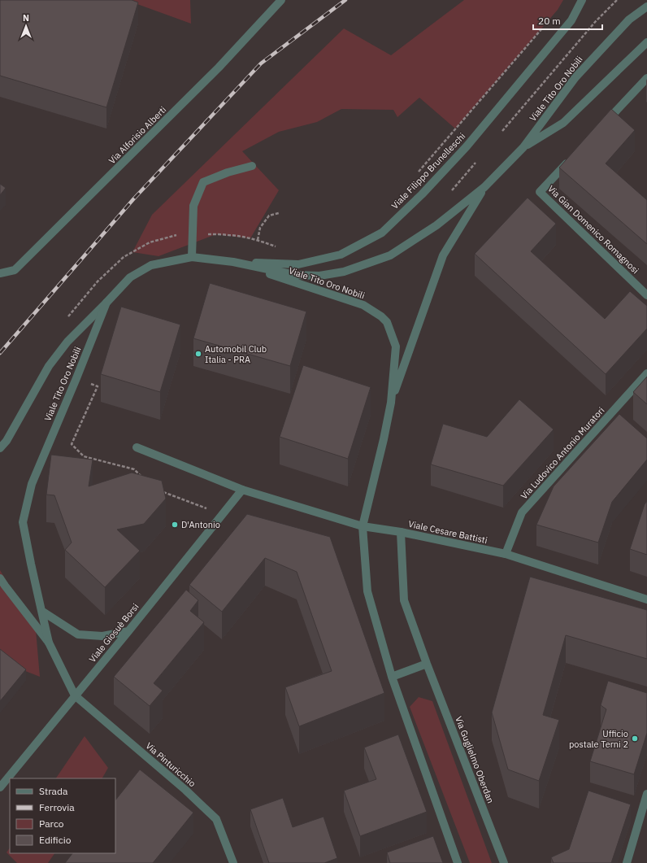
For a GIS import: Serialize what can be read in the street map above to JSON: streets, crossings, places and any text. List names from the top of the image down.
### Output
{
  "streets": {
    "street": [
      "Viale Tito Oro Nobili",
      "Via Alforisio Alberti",
      "Viale Filippo Brunelleschi",
      "Via Gian Domenico Romagnosi",
      "Via Ludovico Antonio Muratori",
      "Viale Cesare Battisti",
      "Viale Giosuè Borsi",
      "Via Guglielmo Oberdan",
      "Via Pinturicchio"
    ]
  },
  "crossings": [
    ["Viale Tito Oro Nobili", "Viale Filippo Brunelleschi"],
    ["Viale Tito Oro Nobili", "Viale Cesare Battisti"],
    ["Viale Tito Oro Nobili", "Viale Giosuè Borsi"],
    ["Viale Tito Oro Nobili", "Via Pinturicchio"],
    ["Via Ludovico Antonio Muratori", "Viale Cesare Battisti"],
    ["Viale Cesare Battisti", "Viale Giosuè Borsi"],
    ["Viale Cesare Battisti", "Via Guglielmo Oberdan"],
    ["Viale Giosuè Borsi", "Via Pinturicchio"]
  ],
  "places": ["Automobil Club Italia - PRA", "D'Antonio", "Ufficio postale Terni 2"],
  "legend": [
    "Strada",
    "Ferrovia",
    "Parco",
    "Edificio"
  ],
  "scale_bar": "20 m",
  "north": "top"
}
